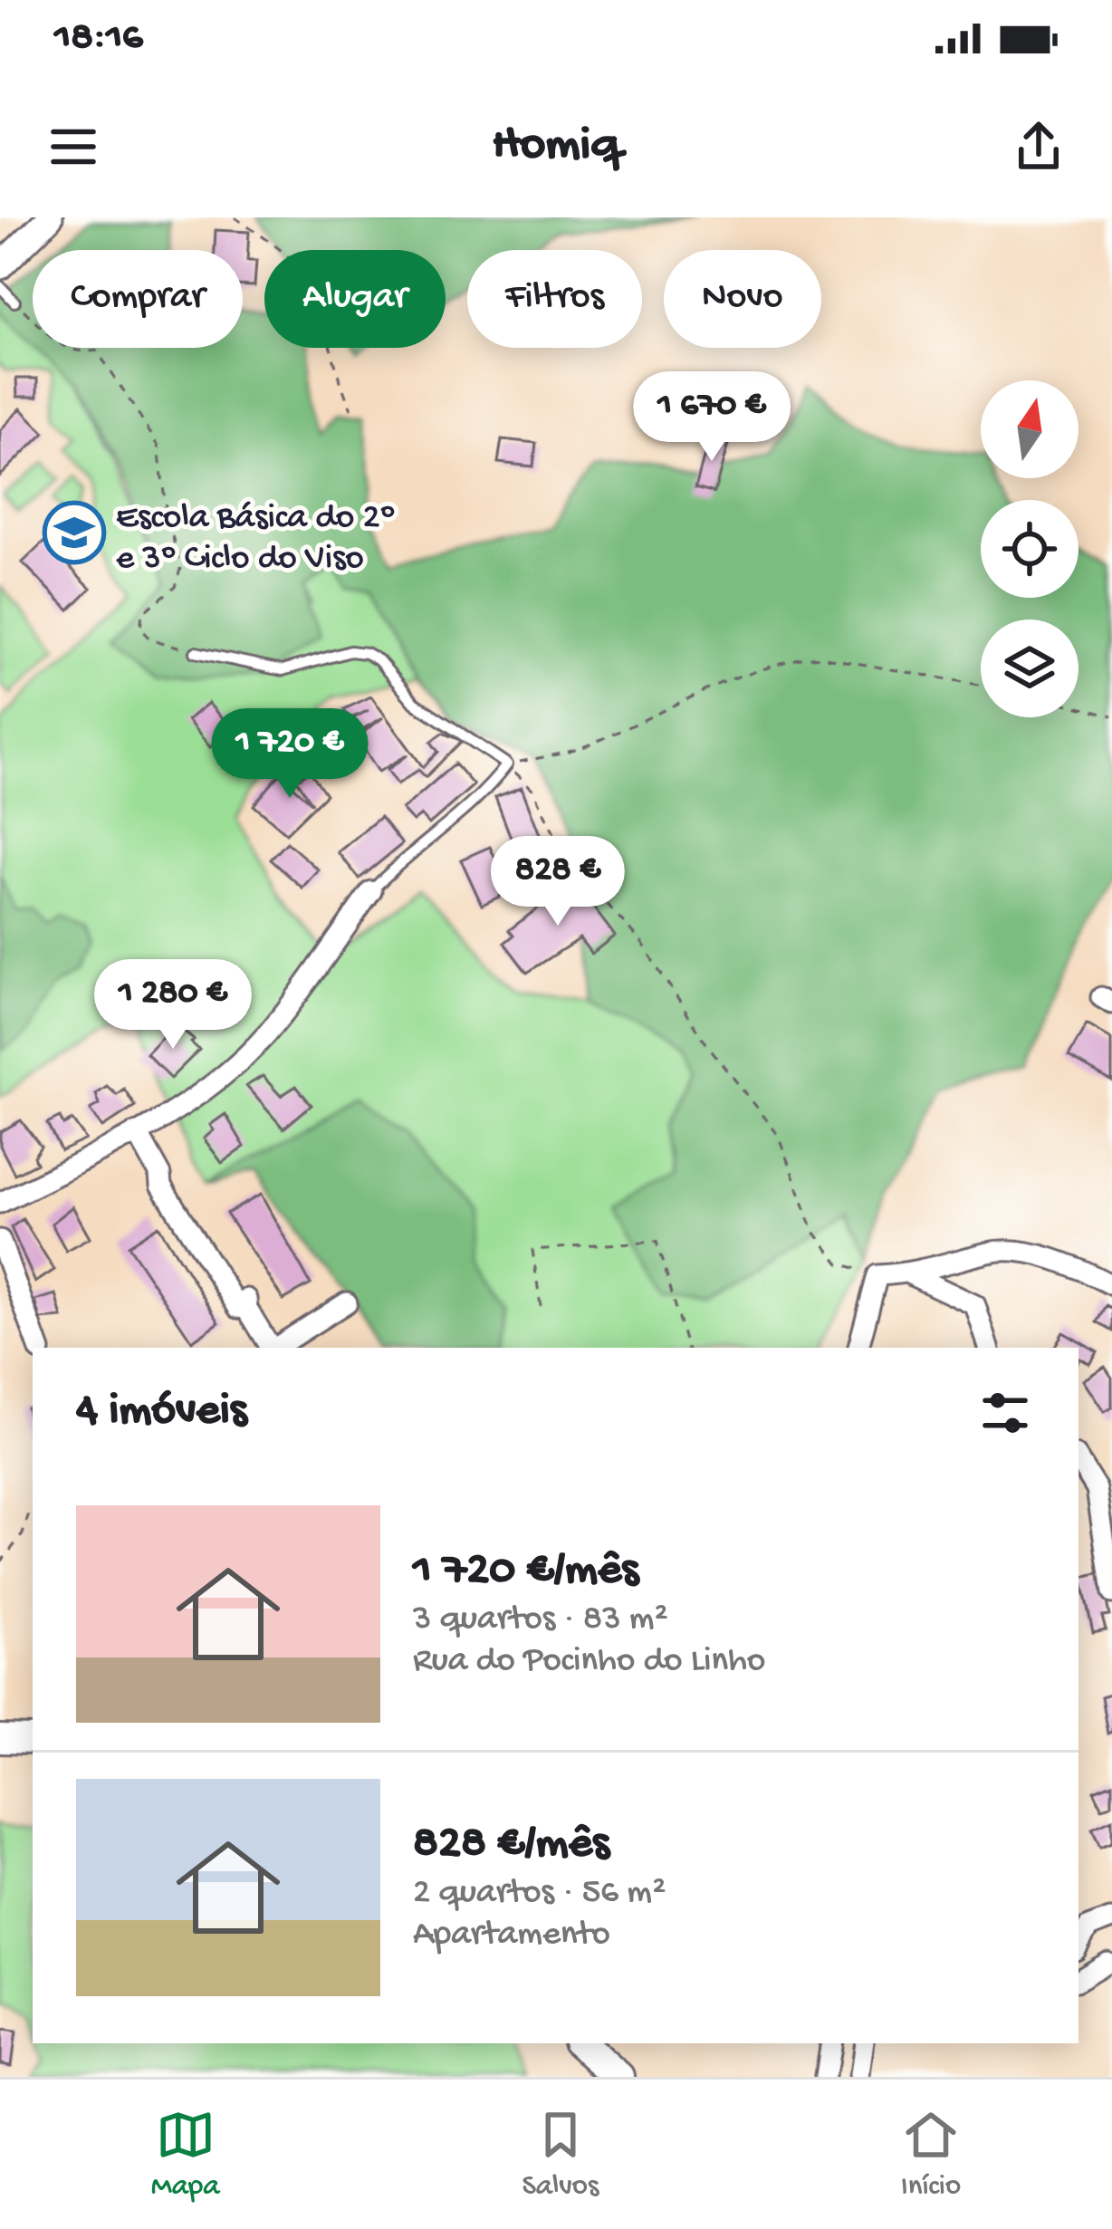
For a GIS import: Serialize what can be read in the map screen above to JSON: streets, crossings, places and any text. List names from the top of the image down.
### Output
{
  "places": {
    "school or university": ["Escola Básica do 2º e 3º Ciclo do Viso"]
  },
  "north": "top",
  "page": {
    "status": "18:16",
    "header": "Homiq",
    "chip": [
      "Comprar",
      "Alugar",
      "Filtros",
      "Novo"
    ],
    "price": [
      "1 670 €",
      "1 720 €",
      "828 €",
      "1 280 €"
    ],
    "heading": "4 imóveis",
    "list": [
      {
        "name": "1 720 €/mês",
        "note": "3 quartos · 83 m² · Rua do Pocinho do Linho"
      },
      {
        "name": "828 €/mês",
        "note": "2 quartos · 56 m² · Apartamento"
      }
    ],
    "tabs": ["Mapa", "Salvos", "Início"]
  }
}
